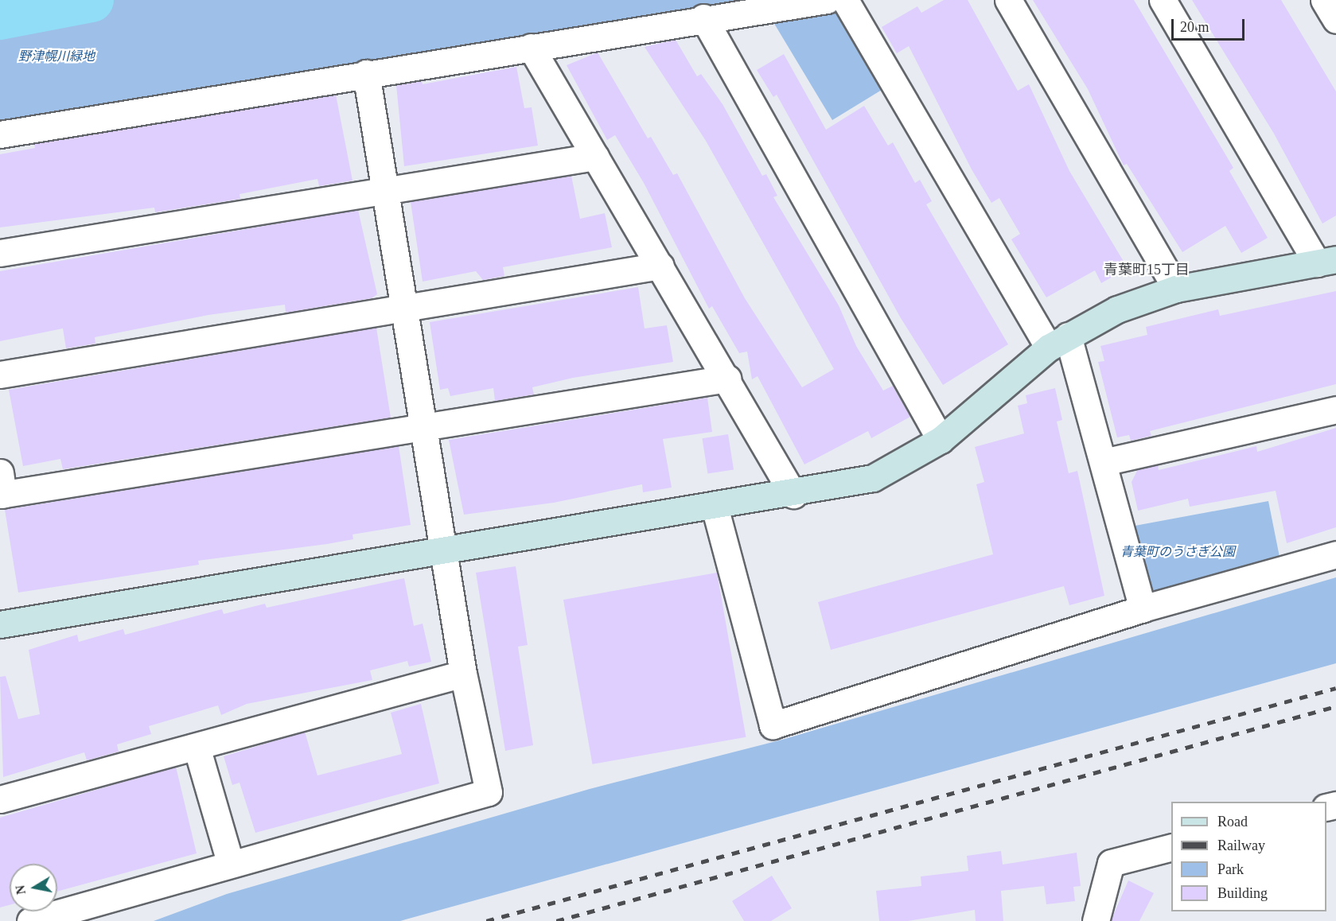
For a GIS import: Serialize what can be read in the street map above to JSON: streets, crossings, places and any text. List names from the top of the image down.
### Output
{
  "districts": ["青葉町15丁目"],
  "parks": ["野津幌川緑地", "青葉町のうさぎ公園"],
  "legend": [
    "Road",
    "Railway",
    "Park",
    "Building"
  ],
  "scale_bar": "20 m",
  "north": "left"
}
